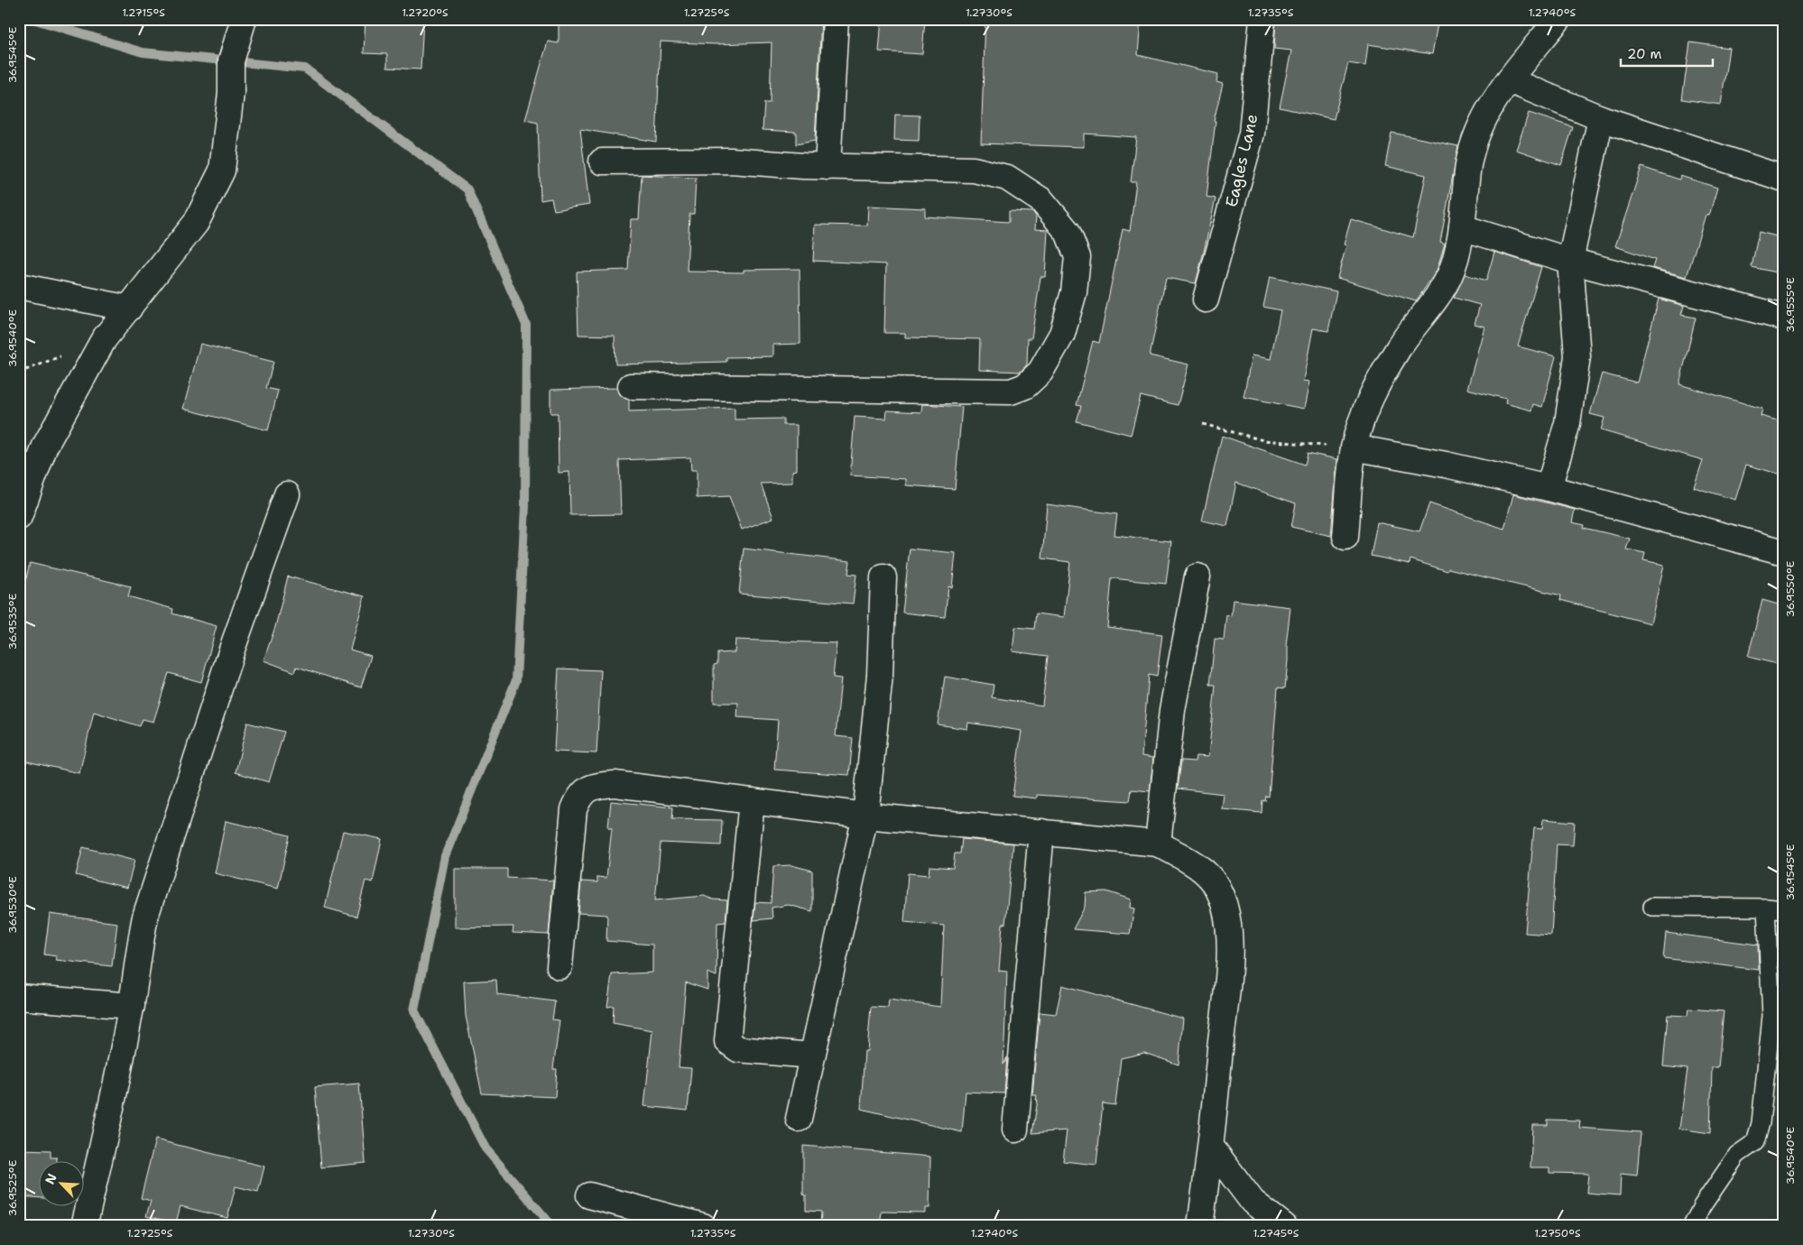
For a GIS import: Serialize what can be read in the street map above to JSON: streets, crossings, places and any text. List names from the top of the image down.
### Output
{
  "streets": {
    "street": ["Eagles Lane"]
  },
  "scale_bar": "20 m",
  "north": "top left",
  "coordinates": [
    "1.2715°S",
    "1.2720°S",
    "1.2725°S",
    "1.2730°S",
    "1.2735°S",
    "1.2740°S",
    "36.9545°E",
    "36.9555°E",
    "36.9540°E",
    "36.9550°E",
    "36.9535°E",
    "36.9530°E",
    "36.9525°E",
    "1.2745°S",
    "1.2750°S"
  ]
}
